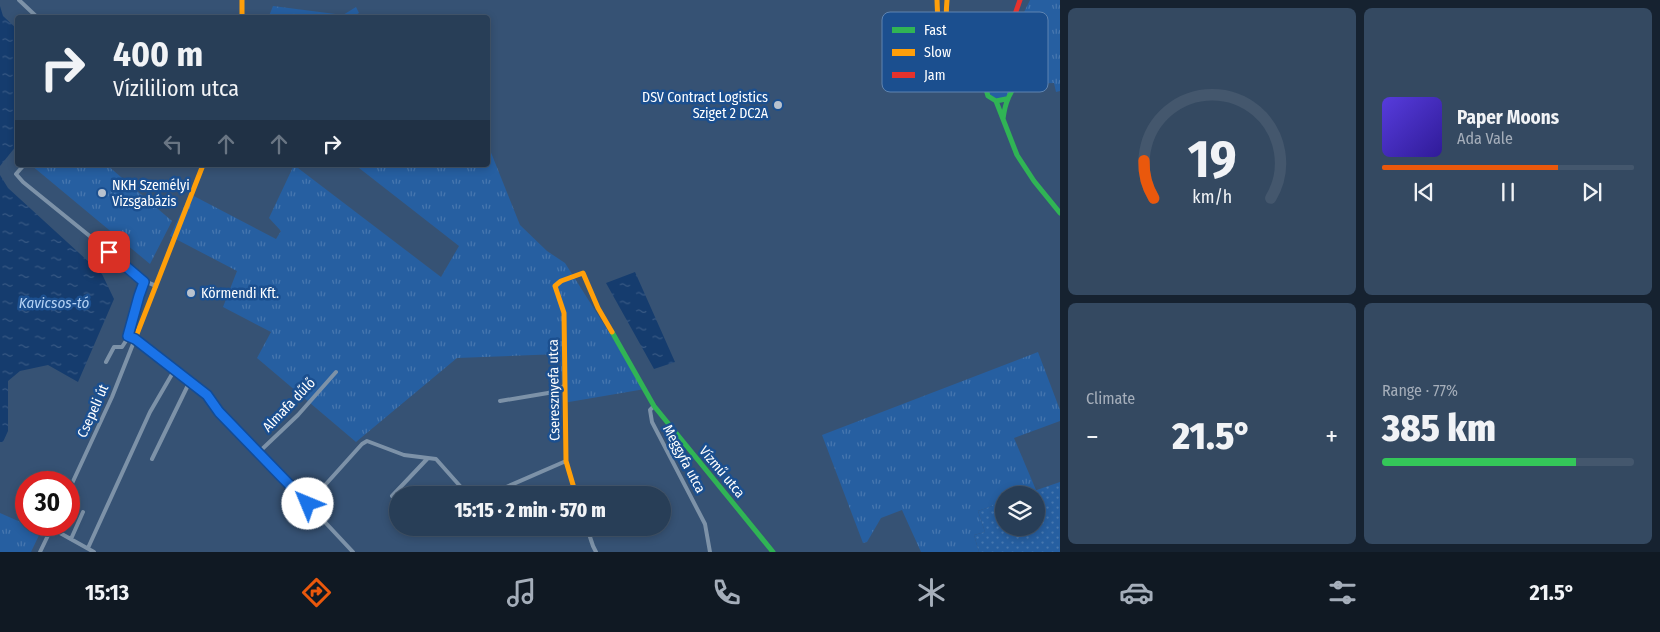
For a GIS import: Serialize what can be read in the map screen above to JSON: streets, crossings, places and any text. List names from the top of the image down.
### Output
{
  "streets": {
    "main road": ["Cseresznyefa utca", "Meggyfa utca", "Vízmű utca"],
    "street": ["Almafa dűlő", "Csepeli út"]
  },
  "crossings": [
    ["Cseresznyefa utca", "Meggyfa utca"],
    ["Meggyfa utca", "Vízmű utca"]
  ],
  "water": ["Kavicsos-tó"],
  "places": ["DSV Contract Logistics Sziget 2 DC2A", "NKH Személyi Vizsgabázis", "Körmendi Kft."],
  "legend": ["Fast", "Slow", "Jam"],
  "page": {
    "turn": ["400 m", "Vízililiom utca"],
    "song": ["Paper Moons", "Ada Vale"],
    "tile": [
      "Climate",
      ["Range · 77%", "385 km"]
    ],
    "heat": ["−", "21.5°", "+"],
    "limit": "30",
    "trip": "15:15 · 2 min · 570 m",
    "tabs": ["15:13", "21.5°"],
    "gauge": ["19", "km/h"]
  }
}
